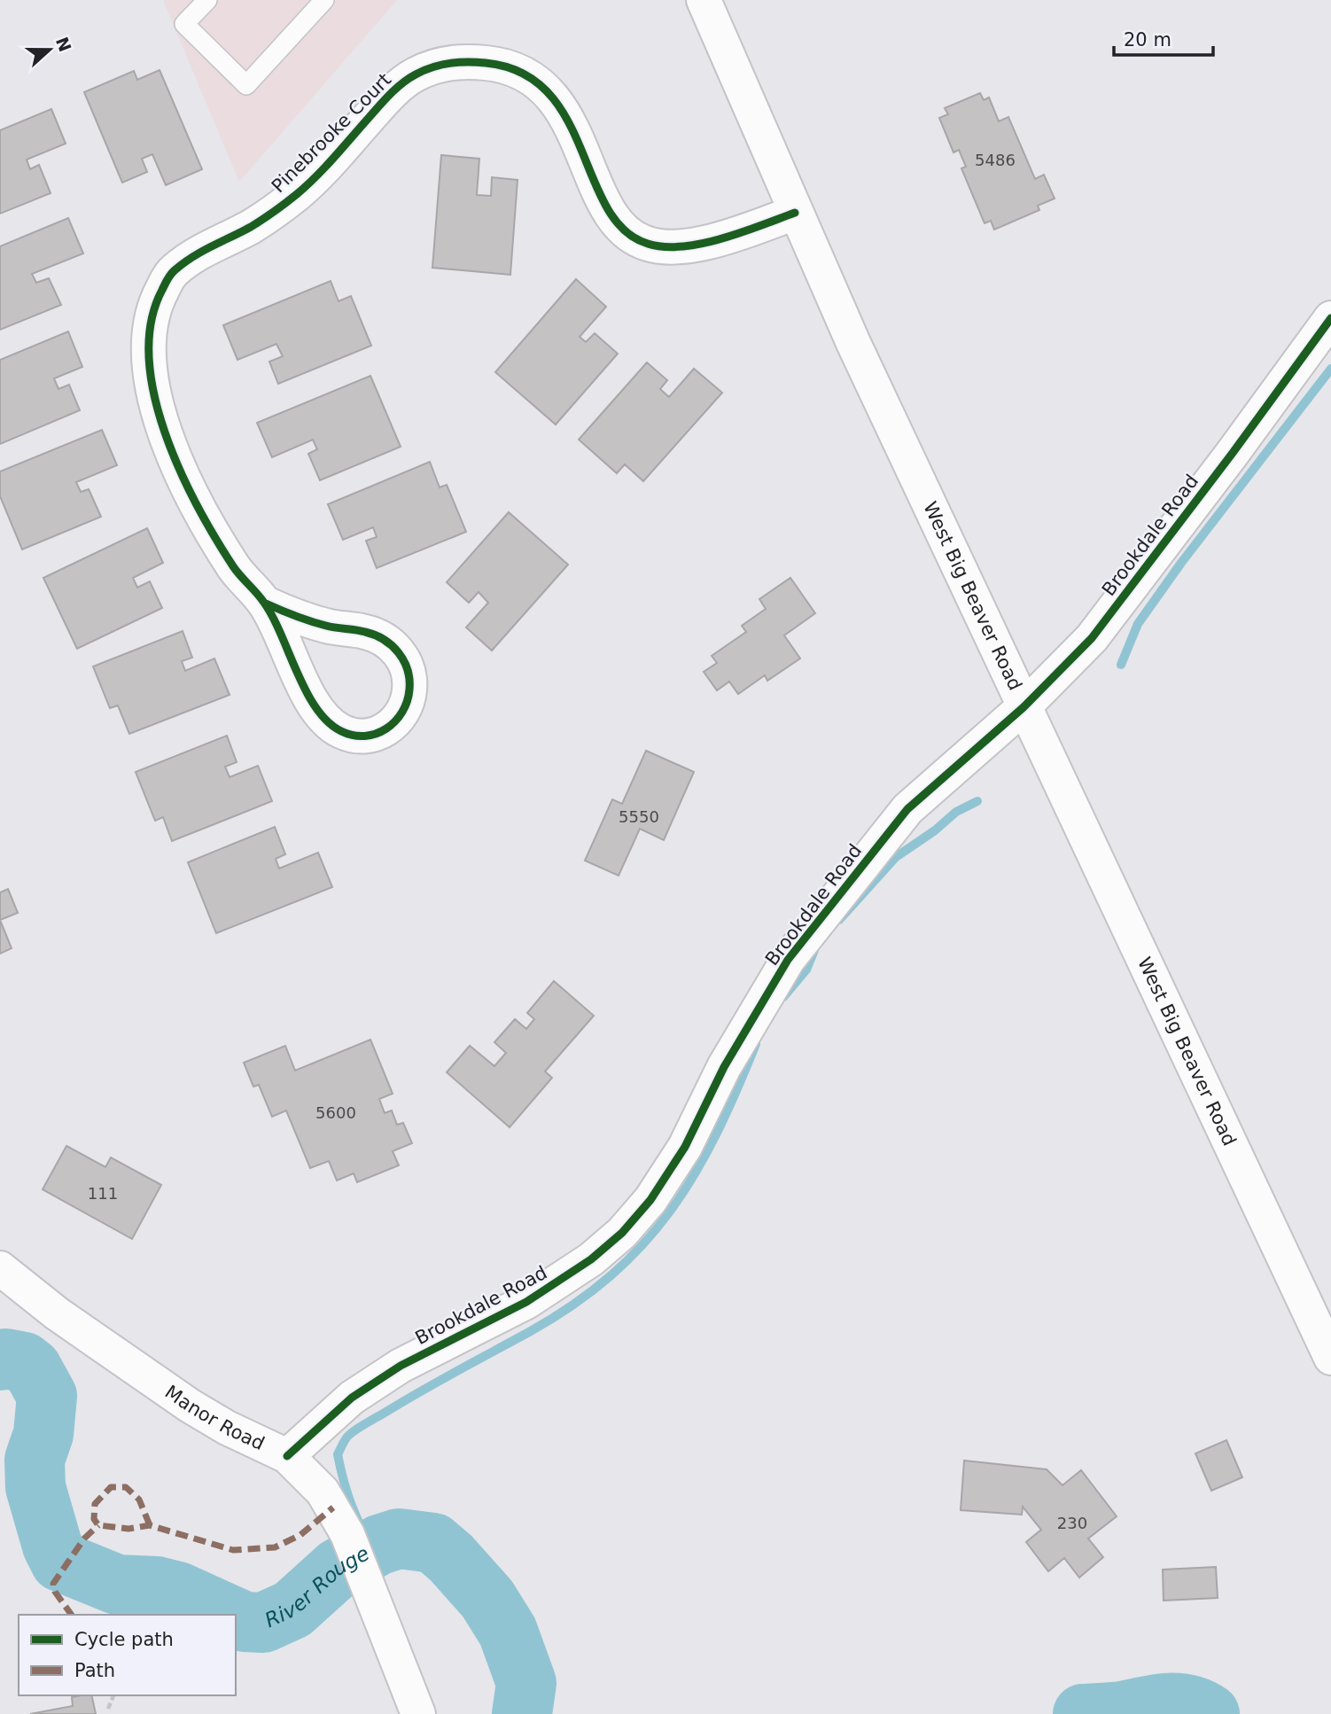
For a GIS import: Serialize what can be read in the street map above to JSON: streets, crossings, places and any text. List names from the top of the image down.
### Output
{
  "streets": {
    "street": [
      "Pinebrooke Court",
      "Brookdale Road",
      "West Big Beaver Road",
      "Manor Road"
    ]
  },
  "crossings": [
    ["Pinebrooke Court", "West Big Beaver Road"],
    ["Brookdale Road", "West Big Beaver Road"],
    ["Brookdale Road", "Manor Road"]
  ],
  "water": ["River Rouge"],
  "house_numbers": [
    "5486",
    "5550",
    "5600",
    "111",
    "230"
  ],
  "legend": ["Cycle path", "Path"],
  "scale_bar": "20 m",
  "north": "right"
}
